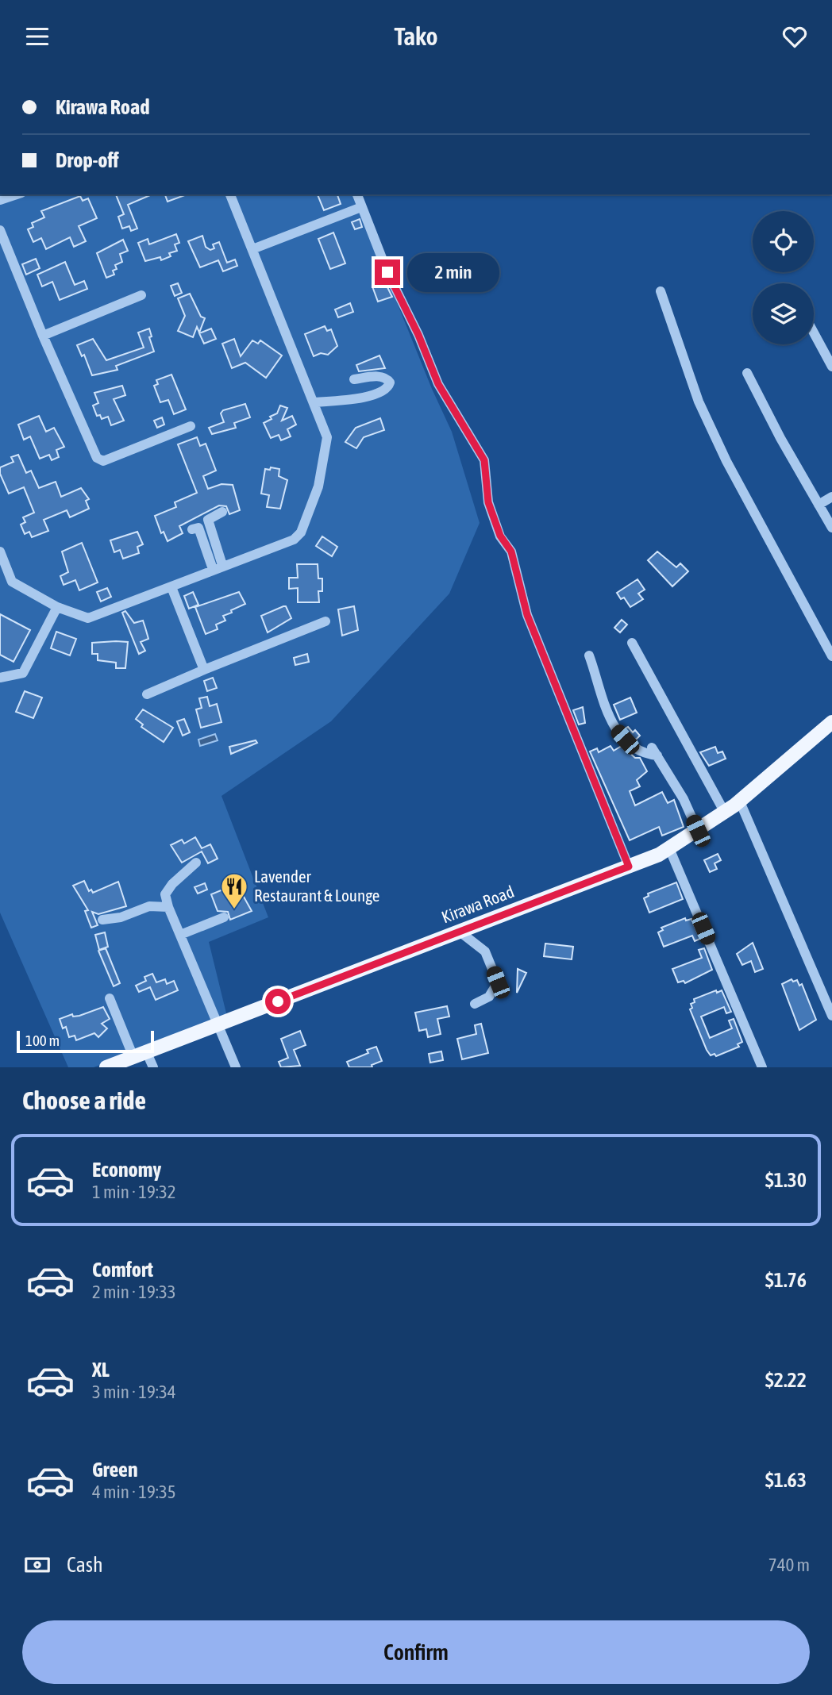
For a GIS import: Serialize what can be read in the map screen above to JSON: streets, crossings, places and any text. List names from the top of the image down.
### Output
{
  "streets": {
    "main road": ["Kirawa Road"]
  },
  "places": {
    "restaurant": ["Lavender Restaurant & Lounge"]
  },
  "scale_bar": "100 m",
  "page": {
    "header": "Tako",
    "banner": ["Kirawa Road", "Drop-off"],
    "bubble": "2 min",
    "scale": "100 m",
    "heading": "Choose a ride",
    "list": [
      {
        "name": "Economy",
        "note": "1 min · 19:32",
        "value": "$1.30"
      },
      {
        "name": "Comfort",
        "note": "2 min · 19:33",
        "value": "$1.76"
      },
      {
        "name": "XL",
        "note": "3 min · 19:34",
        "value": "$2.22"
      },
      {
        "name": "Green",
        "note": "4 min · 19:35",
        "value": "$1.63"
      }
    ],
    "pay": ["Cash", "740 m"],
    "buttons": "Confirm"
  }
}
